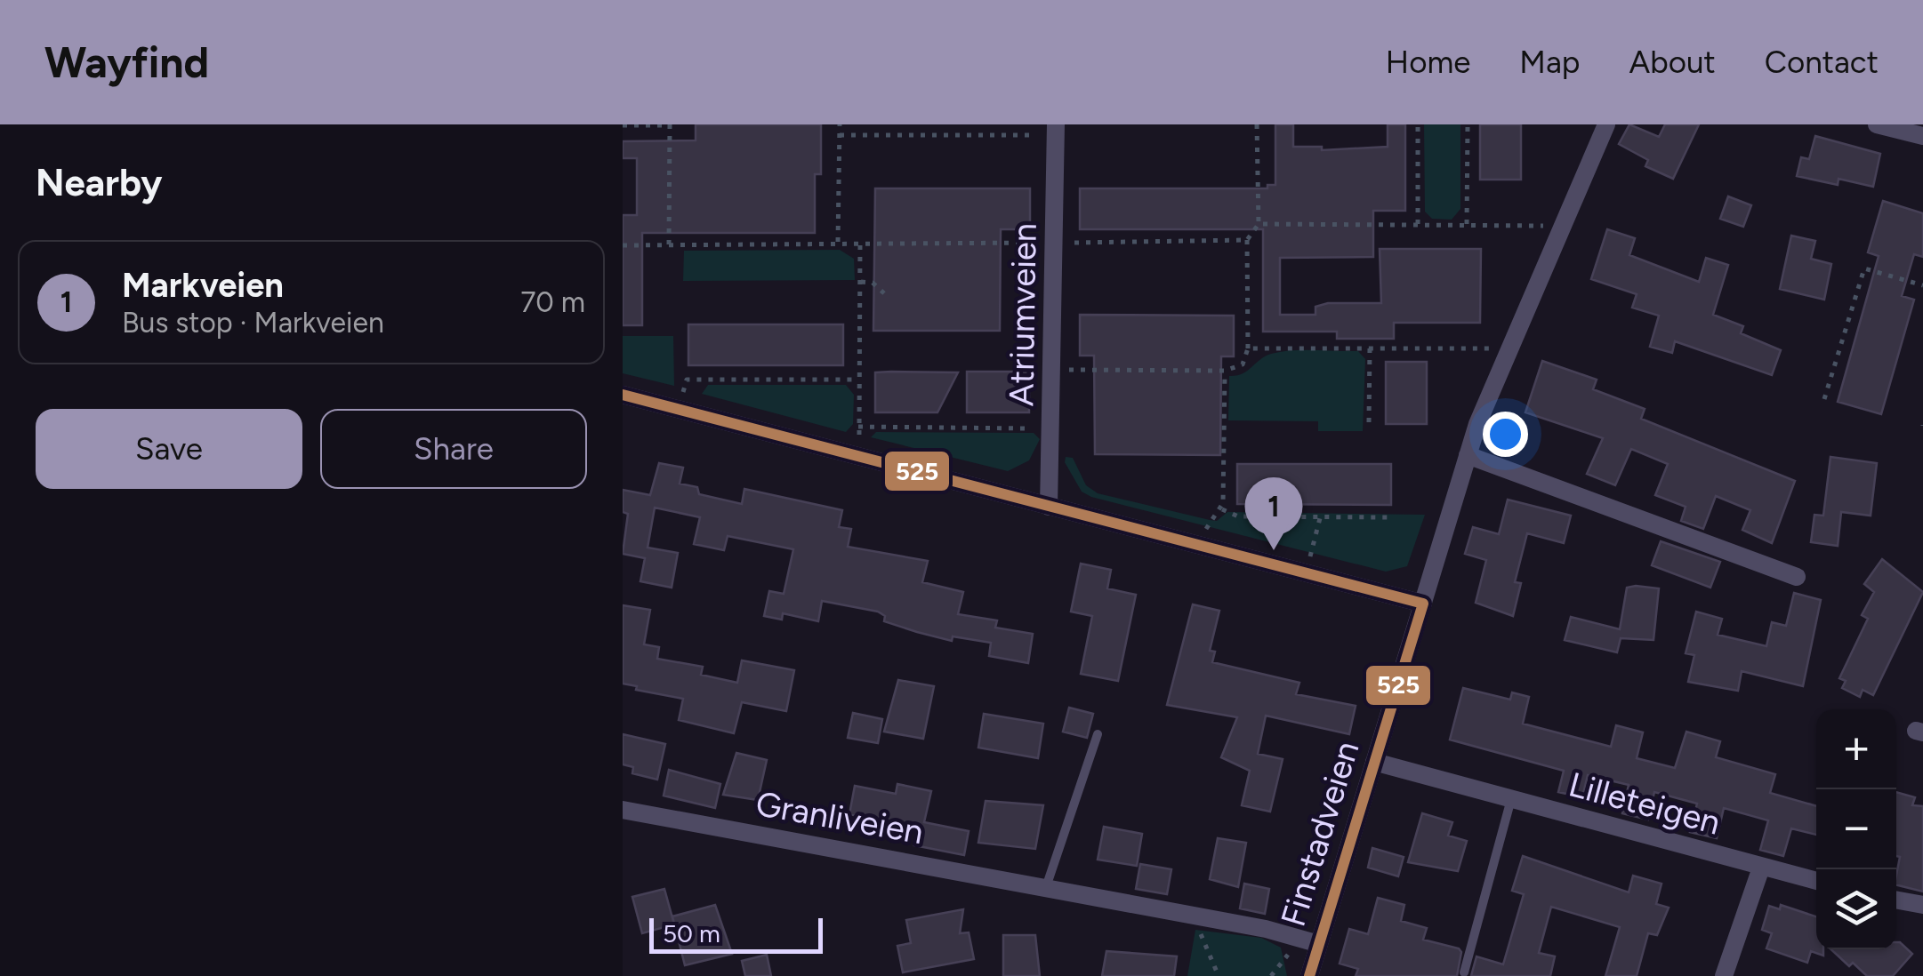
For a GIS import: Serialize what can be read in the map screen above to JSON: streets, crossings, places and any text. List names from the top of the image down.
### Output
{
  "streets": {
    "street": [
      "Atriumveien",
      "Lilleteigen",
      "Granliveien",
      "Finstadveien"
    ]
  },
  "crossings": [
    ["Lilleteigen", "Finstadveien"],
    ["Granliveien", "Finstadveien"]
  ],
  "lines": ["transit line 525"],
  "scale_bar": "50 m",
  "page": {
    "header": "Wayfind",
    "nav": [
      "Home",
      "Map",
      "About",
      "Contact"
    ],
    "heading": "Nearby",
    "list": [
      {
        "mark": "1",
        "name": "Markveien",
        "note": "Bus stop · Markveien",
        "value": "70 m"
      }
    ],
    "buttons": ["Save", "Share"],
    "pins": "1",
    "map_buttons": ["+", "−"],
    "scale": "50 m"
  }
}
